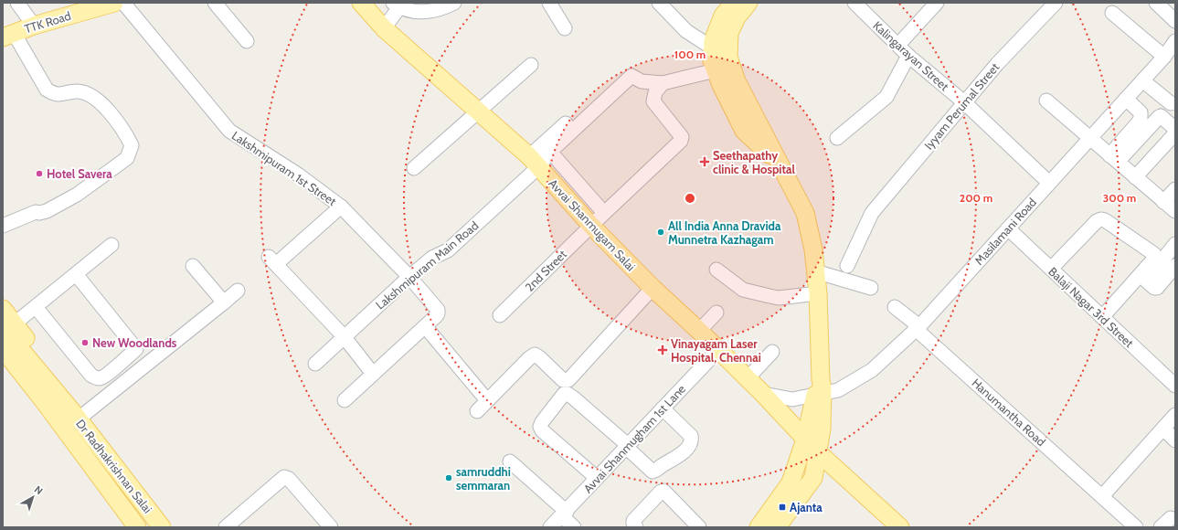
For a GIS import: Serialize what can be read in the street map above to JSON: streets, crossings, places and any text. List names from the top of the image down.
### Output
{
  "streets": {
    "main road": ["TTK Road", "Avvai Shanmugam Salai", "Dr Radhakrishnan Salai"],
    "street": [
      "Kalingarayan Street",
      "Iyyam Perumal Street",
      "Lakshmipuram 1st Street",
      "Masilamani Road",
      "Lakshmipuram Main Road",
      "2nd Street",
      "Balaji Nagar 3rd Street",
      "Hanumantha Road",
      "Avvai Shanmugham 1st Lane"
    ]
  },
  "crossings": [
    ["Kalingarayan Street", "Iyyam Perumal Street"],
    ["Kalingarayan Street", "Masilamani Road"],
    ["Lakshmipuram 1st Street", "Lakshmipuram Main Road"],
    ["Avvai Shanmugam Salai", "Masilamani Road"],
    ["Avvai Shanmugam Salai", "Lakshmipuram Main Road"],
    ["Avvai Shanmugam Salai", "2nd Street"],
    ["Avvai Shanmugam Salai", "Avvai Shanmugham 1st Lane"],
    ["Masilamani Road", "Balaji Nagar 3rd Street"],
    ["Masilamani Road", "Hanumantha Road"]
  ],
  "places": {
    "health": ["Seethapathy clinic & Hospital", "Vinayagam Laser Hospital, Chennai"],
    "other": [
      "Hotel Savera",
      "All India Anna Dravida Munnetra Kazhagam",
      "New Woodlands",
      "samruddhi semmaran"
    ],
    "transit": ["Ajanta"]
  },
  "north": "top right",
  "rings": ["100 m", "200 m", "300 m"]
}
